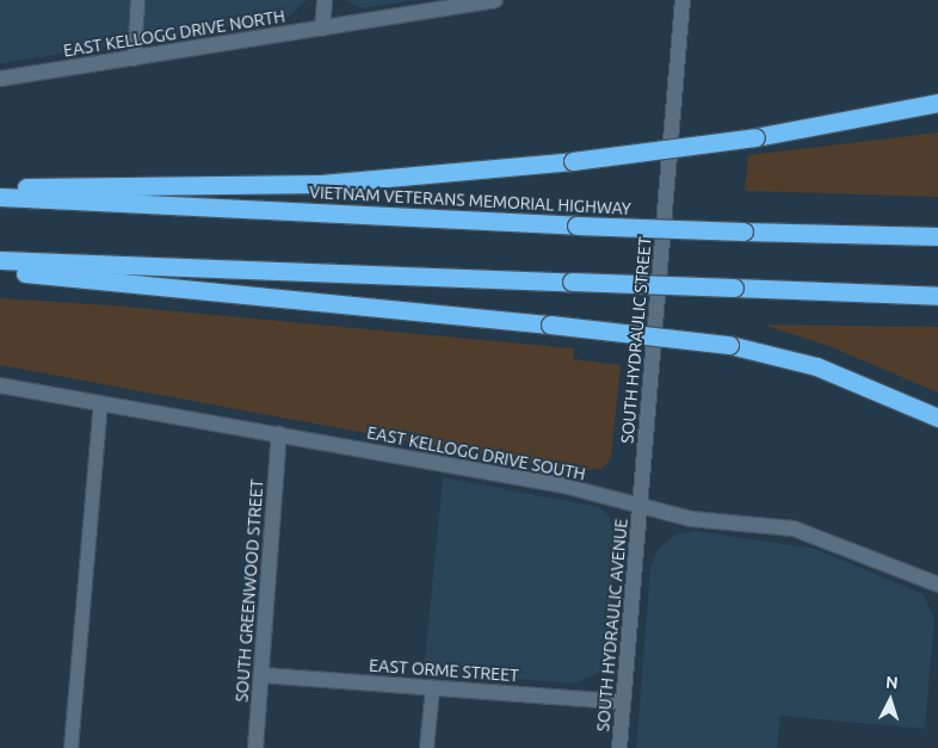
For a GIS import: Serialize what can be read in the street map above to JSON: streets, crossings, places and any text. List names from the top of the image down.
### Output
{
  "streets": {
    "highway": ["VIETNAM VETERANS MEMORIAL HIGHWAY"],
    "street": [
      "EAST KELLOGG DRIVE NORTH",
      "SOUTH HYDRAULIC STREET",
      "EAST KELLOGG DRIVE SOUTH",
      "SOUTH GREENWOOD STREET",
      "SOUTH HYDRAULIC AVENUE",
      "EAST ORME STREET"
    ]
  },
  "crossings": [
    ["SOUTH HYDRAULIC STREET", "EAST KELLOGG DRIVE SOUTH"],
    ["SOUTH HYDRAULIC STREET", "SOUTH HYDRAULIC AVENUE"],
    ["EAST KELLOGG DRIVE SOUTH", "SOUTH GREENWOOD STREET"],
    ["EAST KELLOGG DRIVE SOUTH", "SOUTH HYDRAULIC AVENUE"],
    ["SOUTH GREENWOOD STREET", "EAST ORME STREET"],
    ["SOUTH HYDRAULIC AVENUE", "EAST ORME STREET"]
  ],
  "north": "top"
}
